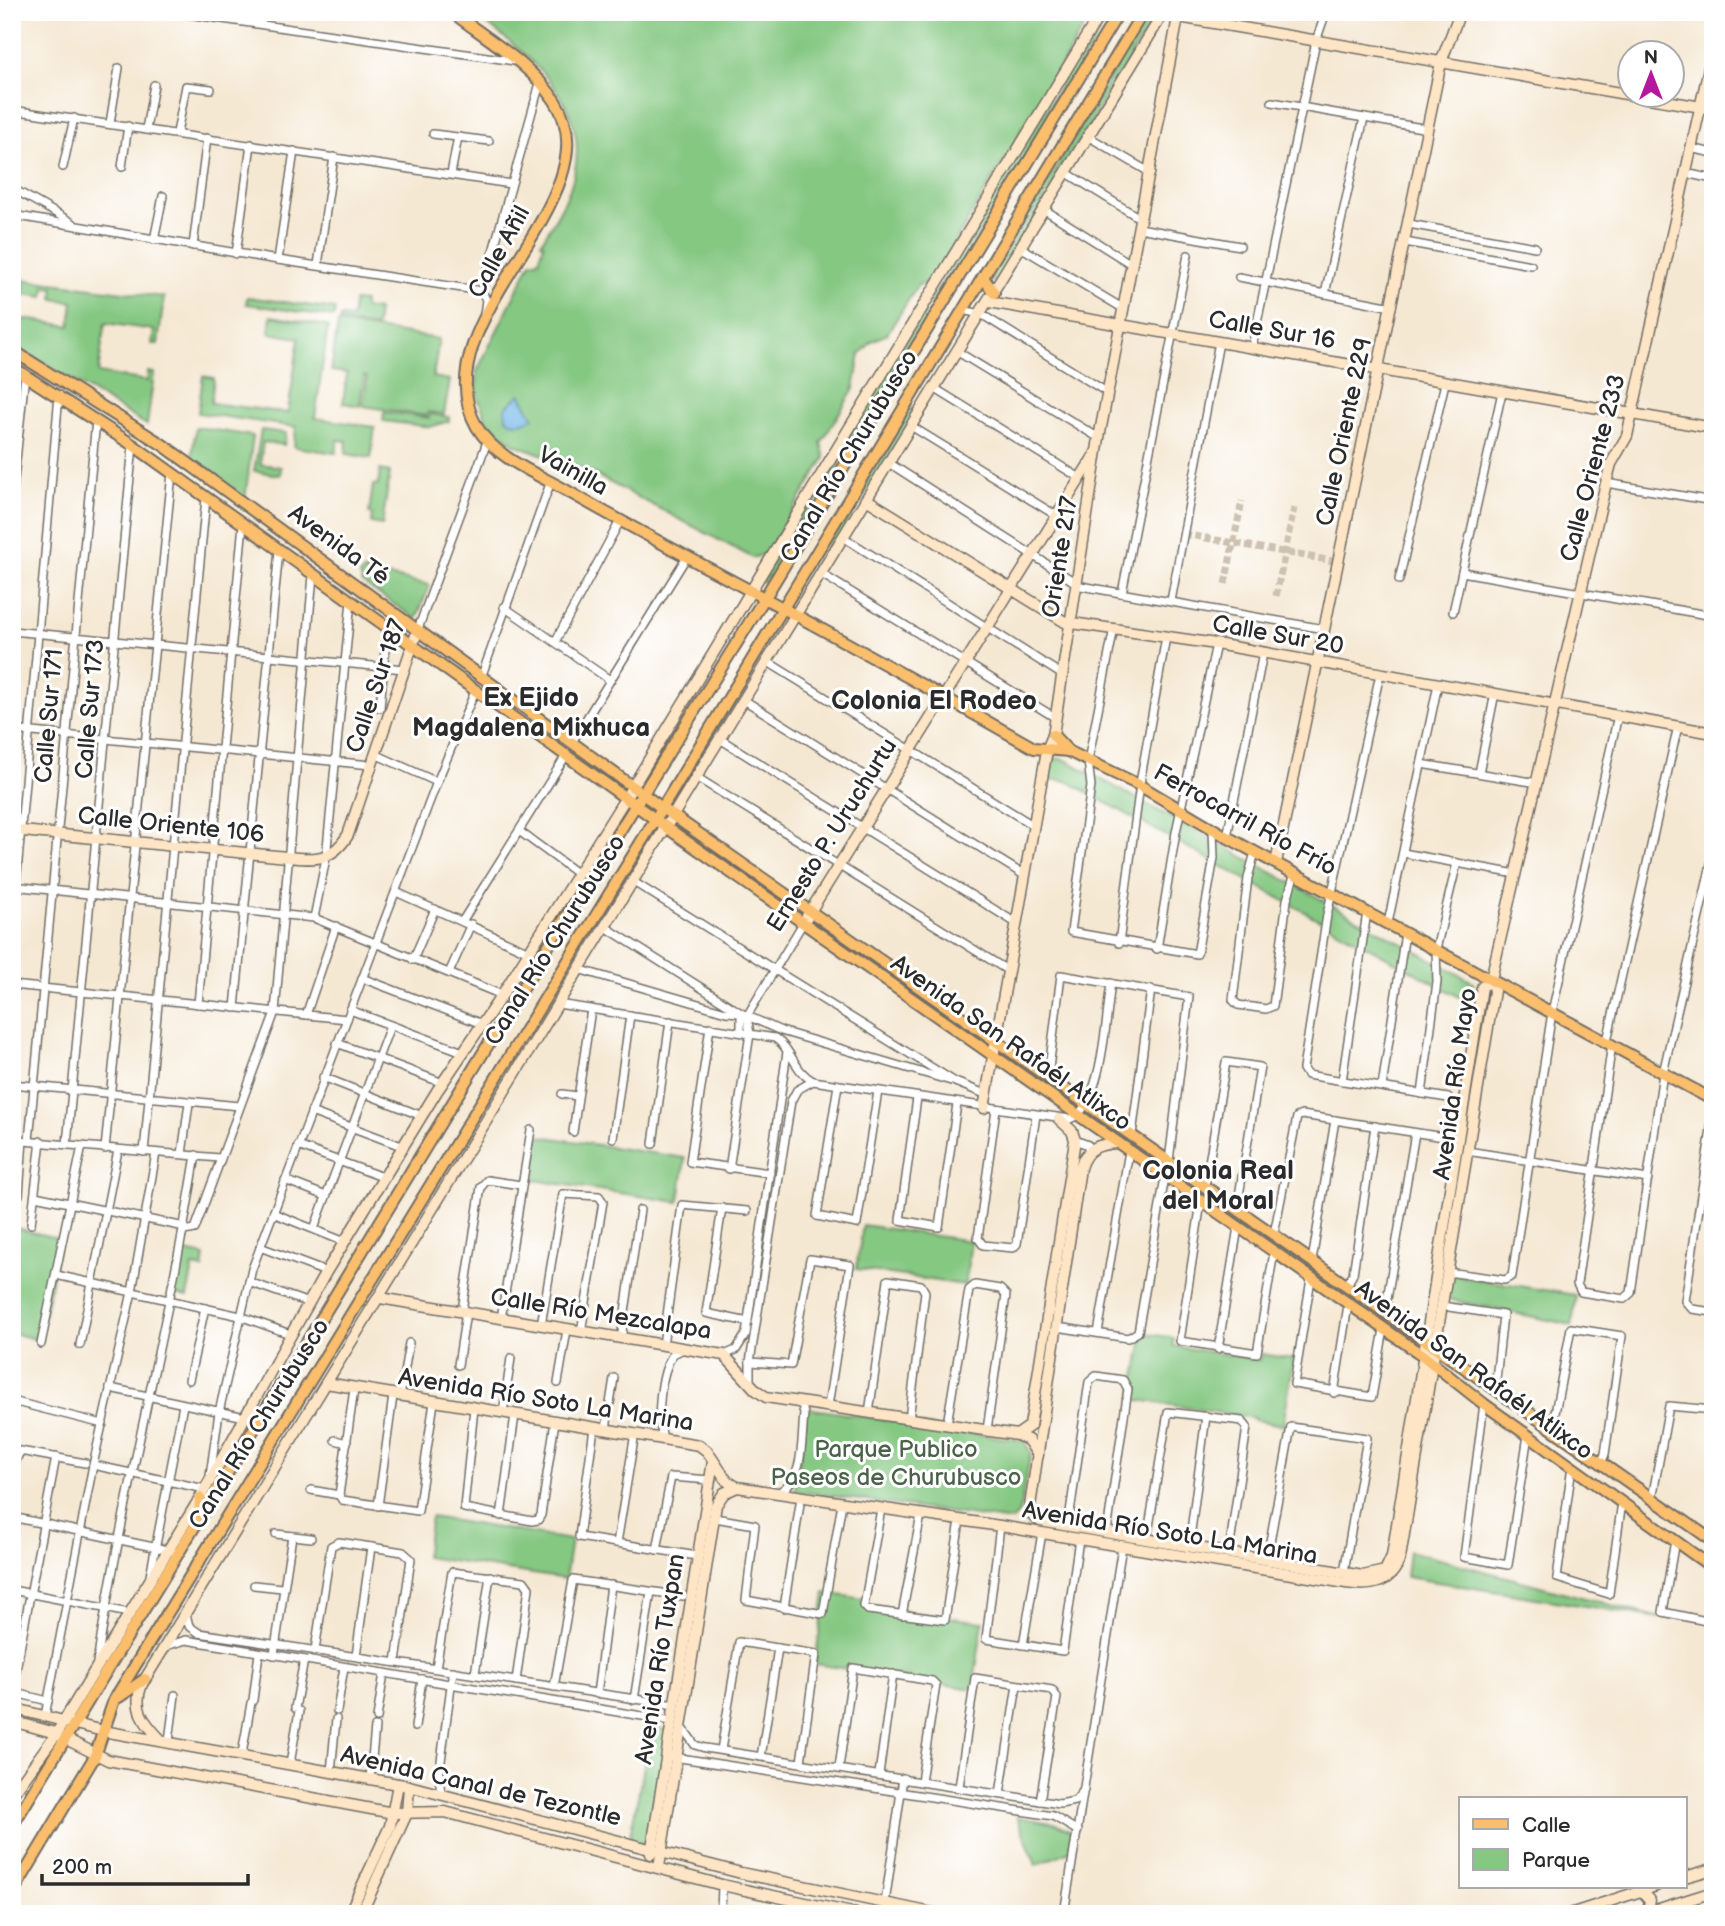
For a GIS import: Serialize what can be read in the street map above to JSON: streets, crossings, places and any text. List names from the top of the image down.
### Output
{
  "streets": {
    "main road": [
      "Calle Añil",
      "Canal Río Churubusco",
      "Vainilla",
      "Avenida Té",
      "Ferrocarril Río Frío",
      "Avenida San Rafaél Atlixco"
    ],
    "street": [
      "Calle Sur 16",
      "Calle Oriente 229",
      "Calle Oriente 233",
      "Oriente 217",
      "Calle Sur 20",
      "Calle Sur 187",
      "Calle Sur 173",
      "Calle Sur 171",
      "Calle Oriente 106",
      "Ernesto P. Uruchurtu",
      "Avenida Río Mayo",
      "Calle Río Mezcalapa",
      "Avenida Río Soto La Marina",
      "Avenida Río Tuxpan",
      "Avenida Canal de Tezontle"
    ]
  },
  "crossings": [
    ["Calle Sur 16", "Calle Oriente 229"],
    ["Calle Sur 16", "Canal Río Churubusco"],
    ["Calle Sur 16", "Calle Oriente 233"],
    ["Calle Sur 16", "Oriente 217"],
    ["Calle Oriente 229", "Calle Sur 20"],
    ["Calle Oriente 229", "Ferrocarril Río Frío"],
    ["Canal Río Churubusco", "Vainilla"],
    ["Canal Río Churubusco", "Avenida Té"],
    ["Canal Río Churubusco", "Calle Sur 20"],
    ["Canal Río Churubusco", "Ferrocarril Río Frío"],
    ["Canal Río Churubusco", "Avenida San Rafaél Atlixco"],
    ["Canal Río Churubusco", "Calle Río Mezcalapa"],
    ["Canal Río Churubusco", "Avenida Río Soto La Marina"],
    ["Canal Río Churubusco", "Avenida Canal de Tezontle"],
    ["Calle Oriente 233", "Calle Sur 20"],
    ["Calle Oriente 233", "Ferrocarril Río Frío"],
    ["Calle Oriente 233", "Avenida Río Mayo"],
    ["Vainilla", "Calle Sur 187"],
    ["Vainilla", "Ferrocarril Río Frío"],
    ["Avenida Té", "Calle Sur 187"],
    ["Avenida Té", "Calle Sur 173"],
    ["Avenida Té", "Calle Sur 171"],
    ["Avenida Té", "Avenida San Rafaél Atlixco"],
    ["Oriente 217", "Calle Sur 20"],
    ["Oriente 217", "Ferrocarril Río Frío"],
    ["Oriente 217", "Ernesto P. Uruchurtu"],
    ["Oriente 217", "Avenida San Rafaél Atlixco"],
    ["Calle Sur 20", "Ernesto P. Uruchurtu"],
    ["Calle Sur 187", "Calle Oriente 106"],
    ["Calle Sur 173", "Calle Oriente 106"],
    ["Calle Sur 171", "Calle Oriente 106"],
    ["Ferrocarril Río Frío", "Ernesto P. Uruchurtu"],
    ["Ferrocarril Río Frío", "Avenida Río Mayo"],
    ["Ernesto P. Uruchurtu", "Avenida San Rafaél Atlixco"],
    ["Avenida San Rafaél Atlixco", "Avenida Río Mayo"],
    ["Avenida Río Mayo", "Avenida Río Soto La Marina"],
    ["Avenida Río Soto La Marina", "Avenida Río Tuxpan"],
    ["Avenida Río Tuxpan", "Avenida Canal de Tezontle"]
  ],
  "districts": ["Ex Ejido Magdalena Mixhuca", "Colonia El Rodeo", "Colonia Real del Moral"],
  "parks": ["Parque Publico Paseos de Churubusco"],
  "legend": ["Calle", "Parque"],
  "scale_bar": "200 m",
  "north": "top"
}
